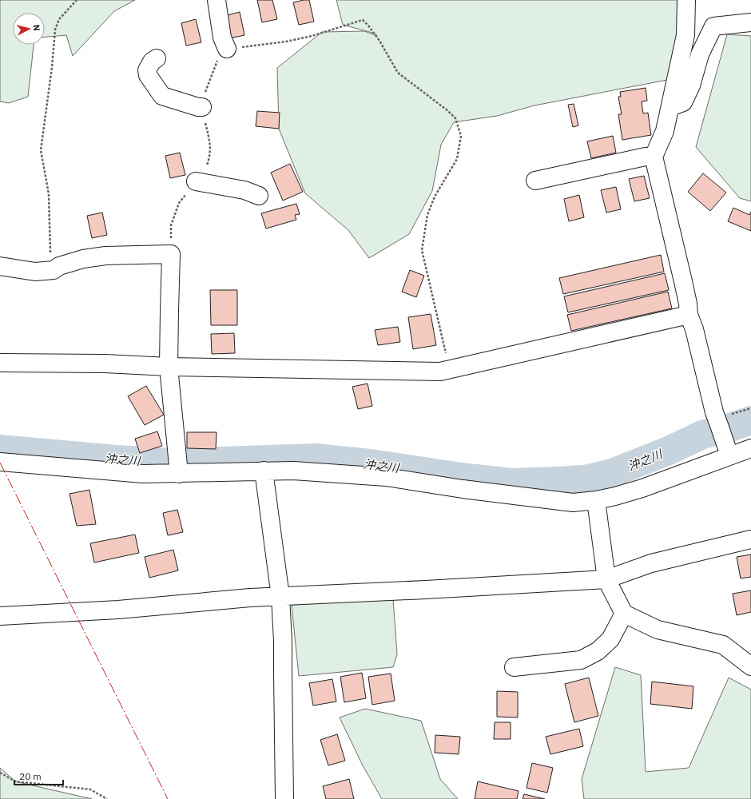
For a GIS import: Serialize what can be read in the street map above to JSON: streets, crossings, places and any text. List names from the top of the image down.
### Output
{
  "water": ["沖之川"],
  "scale_bar": "20 m",
  "north": "right"
}
